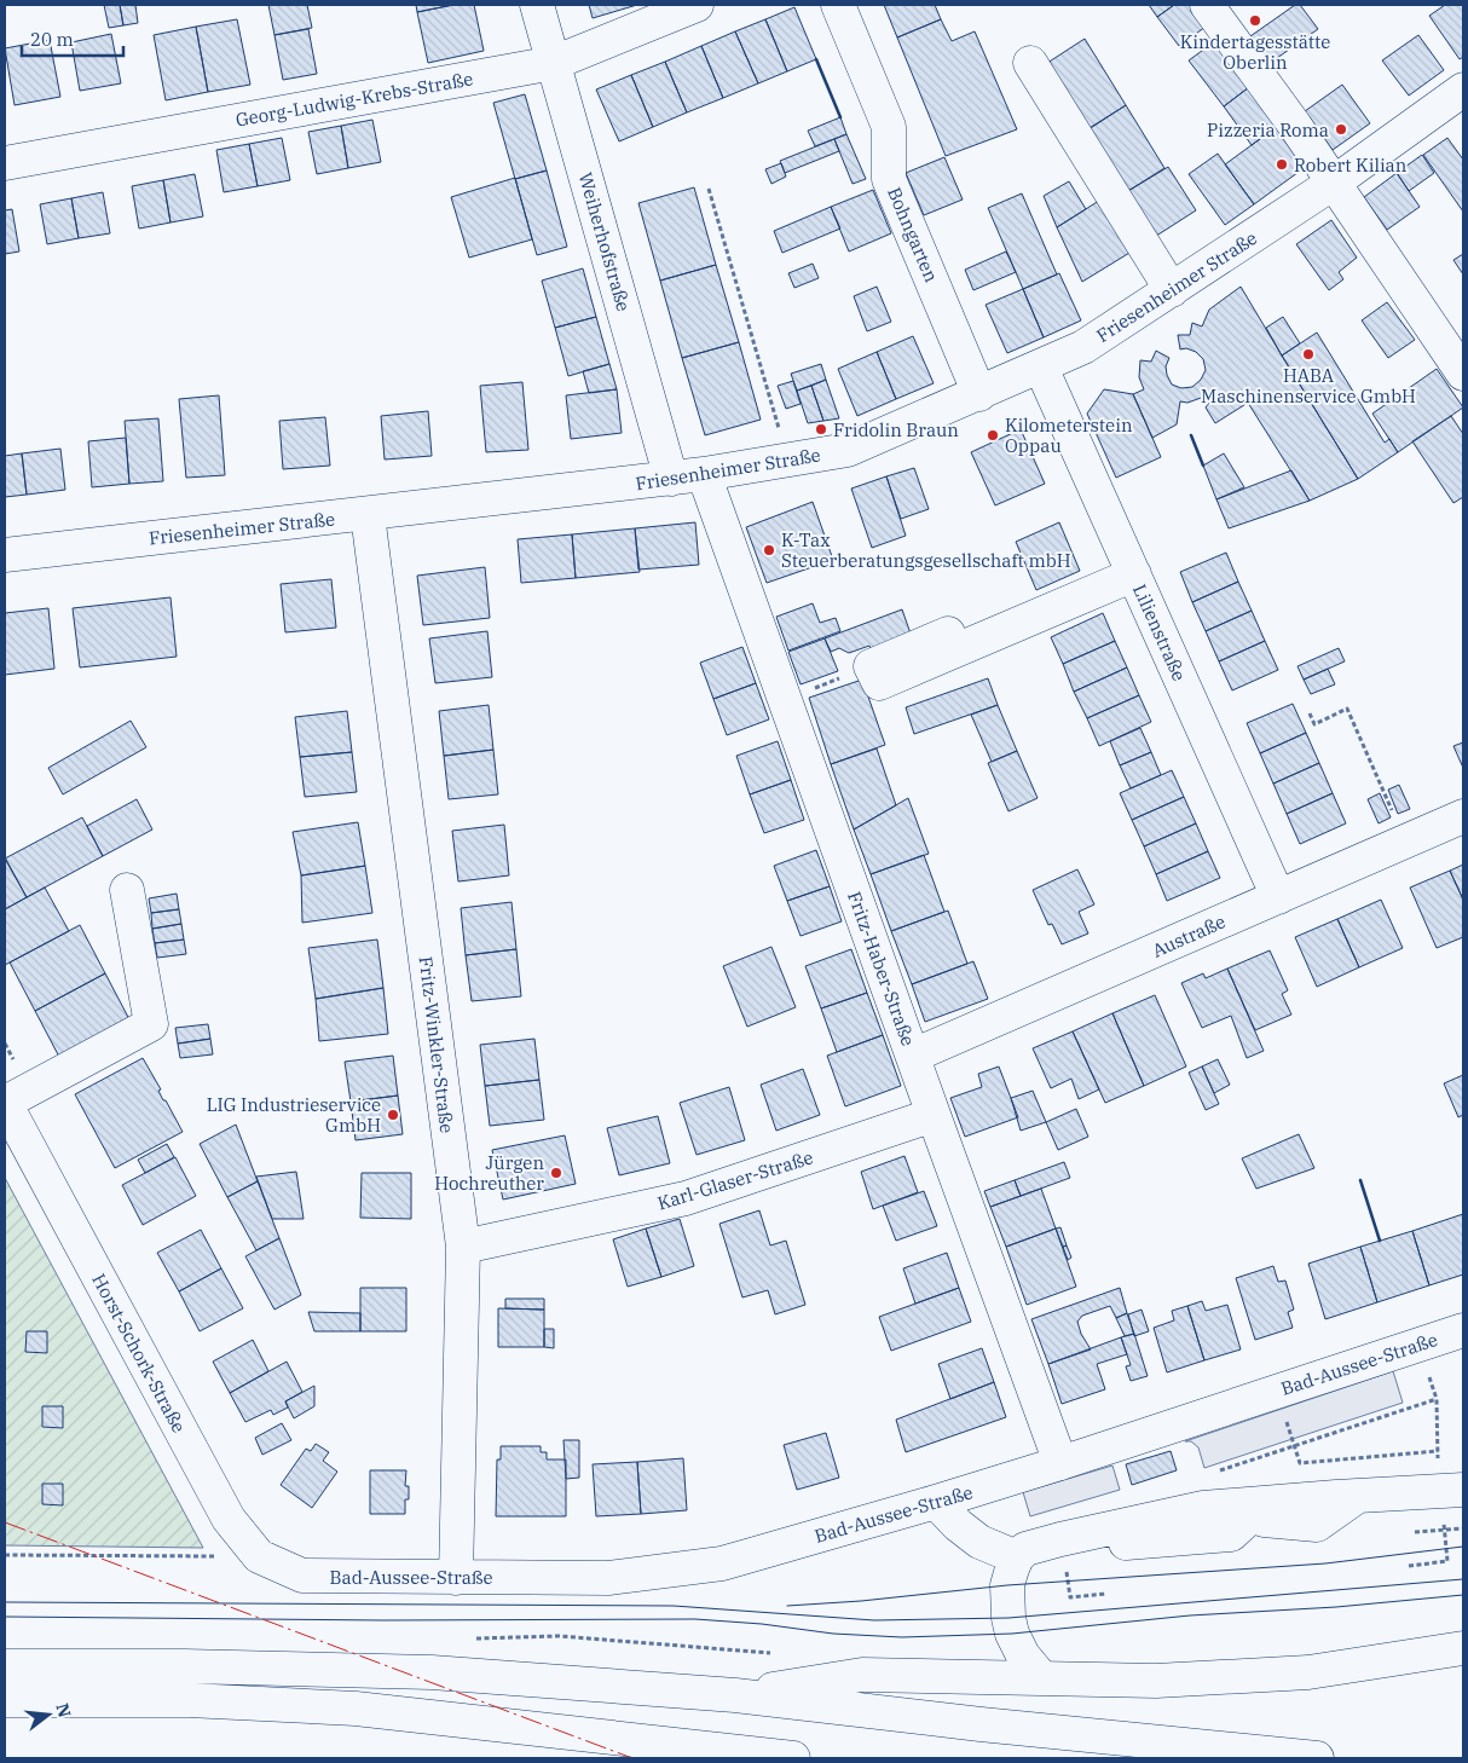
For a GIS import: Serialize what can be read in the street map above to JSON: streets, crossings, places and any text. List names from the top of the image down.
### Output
{
  "streets": {
    "main road": [
      "Georg-Ludwig-Krebs-Straße",
      "Bohngarten",
      "Weiherhofstraße",
      "Friesenheimer Straße",
      "Lilienstraße",
      "Austraße",
      "Fritz-Haber-Straße",
      "Fritz-Winkler-Straße",
      "Karl-Glaser-Straße",
      "Horst-Schork-Straße",
      "Bad-Aussee-Straße"
    ]
  },
  "crossings": [
    ["Georg-Ludwig-Krebs-Straße", "Weiherhofstraße"],
    ["Bohngarten", "Friesenheimer Straße"],
    ["Weiherhofstraße", "Friesenheimer Straße"],
    ["Friesenheimer Straße", "Lilienstraße"],
    ["Friesenheimer Straße", "Fritz-Haber-Straße"],
    ["Friesenheimer Straße", "Fritz-Winkler-Straße"],
    ["Lilienstraße", "Austraße"],
    ["Austraße", "Fritz-Haber-Straße"],
    ["Fritz-Haber-Straße", "Karl-Glaser-Straße"],
    ["Fritz-Haber-Straße", "Bad-Aussee-Straße"],
    ["Fritz-Winkler-Straße", "Karl-Glaser-Straße"],
    ["Fritz-Winkler-Straße", "Bad-Aussee-Straße"],
    ["Horst-Schork-Straße", "Bad-Aussee-Straße"]
  ],
  "places": [
    "Kindertagesstätte Oberlin",
    "Pizzeria Roma",
    "Robert Kilian",
    "HABA Maschinenservice GmbH",
    "Fridolin Braun",
    "Kilometerstein Oppau",
    "K-Tax Steuerberatungsgesellschaft mbH",
    "LIG Industrieservice GmbH",
    "Jürgen Hochreuther"
  ],
  "scale_bar": "20 m",
  "north": "right"
}
